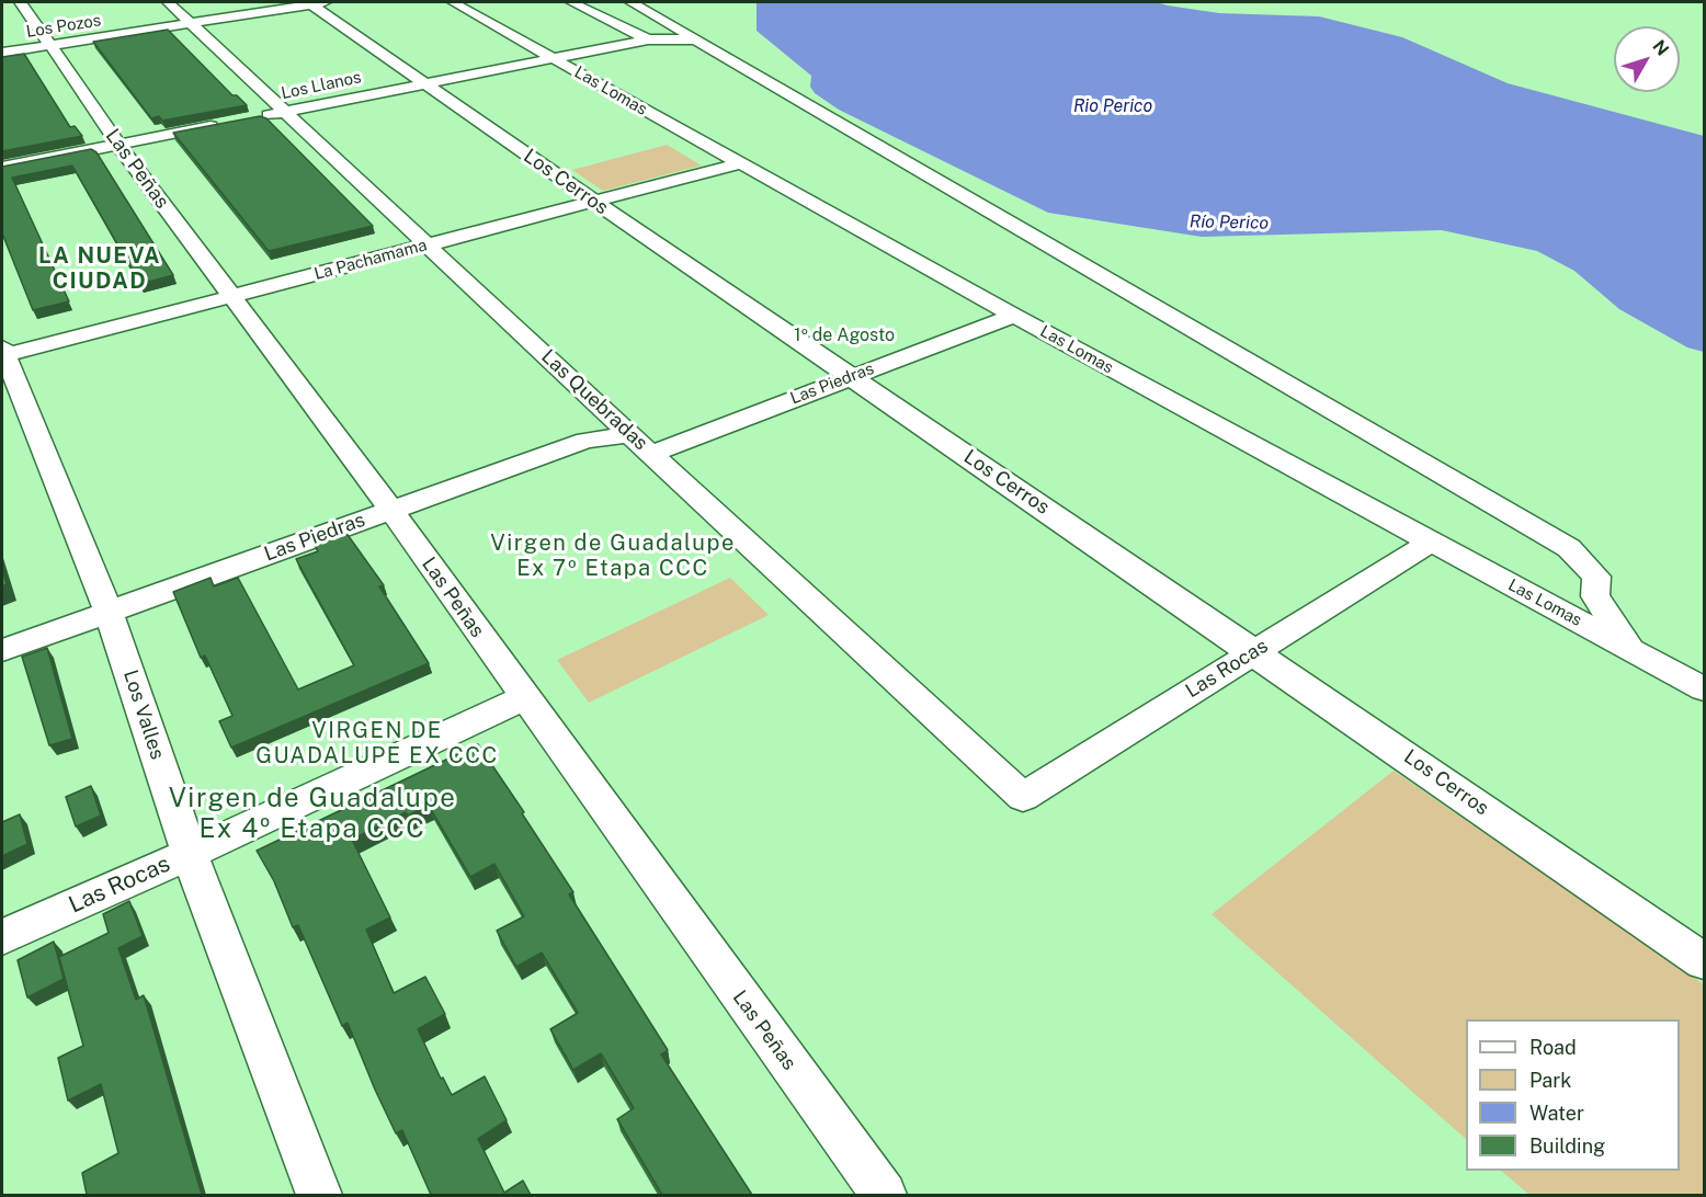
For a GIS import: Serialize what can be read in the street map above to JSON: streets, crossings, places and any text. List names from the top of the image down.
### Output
{
  "streets": {
    "street": [
      "Los Pozos",
      "Los Llanos",
      "Las Lomas",
      "Las Peñas",
      "Los Cerros",
      "La Pachamama",
      "Las Piedras",
      "Las Quebradas",
      "Las Rocas",
      "Los Valles"
    ]
  },
  "crossings": [
    ["Los Pozos", "Las Peñas"],
    ["Los Pozos", "Los Cerros"],
    ["Los Pozos", "Las Quebradas"],
    ["Los Llanos", "Las Lomas"],
    ["Los Llanos", "Los Cerros"],
    ["Los Llanos", "Las Quebradas"],
    ["Las Lomas", "La Pachamama"],
    ["Las Lomas", "Las Piedras"],
    ["Las Lomas", "Las Rocas"],
    ["Las Peñas", "La Pachamama"],
    ["Las Peñas", "Las Piedras"],
    ["Las Peñas", "Las Rocas"],
    ["Los Cerros", "La Pachamama"],
    ["Los Cerros", "Las Piedras"],
    ["Los Cerros", "Las Rocas"],
    ["La Pachamama", "Las Quebradas"],
    ["La Pachamama", "Los Valles"],
    ["Las Piedras", "Las Quebradas"],
    ["Las Piedras", "Los Valles"],
    ["Las Quebradas", "Las Rocas"],
    ["Las Rocas", "Los Valles"]
  ],
  "districts": [
    "LA NUEVA CIUDAD",
    "1º de Agosto",
    "Virgen de Guadalupe Ex 7º Etapa CCC",
    "VIRGEN DE GUADALUPE EX CCC",
    "Virgen de Guadalupe Ex 4º Etapa CCC"
  ],
  "water": ["Rio Perico", "Río Perico"],
  "legend": [
    "Road",
    "Park",
    "Water",
    "Building"
  ],
  "north": "top right"
}
